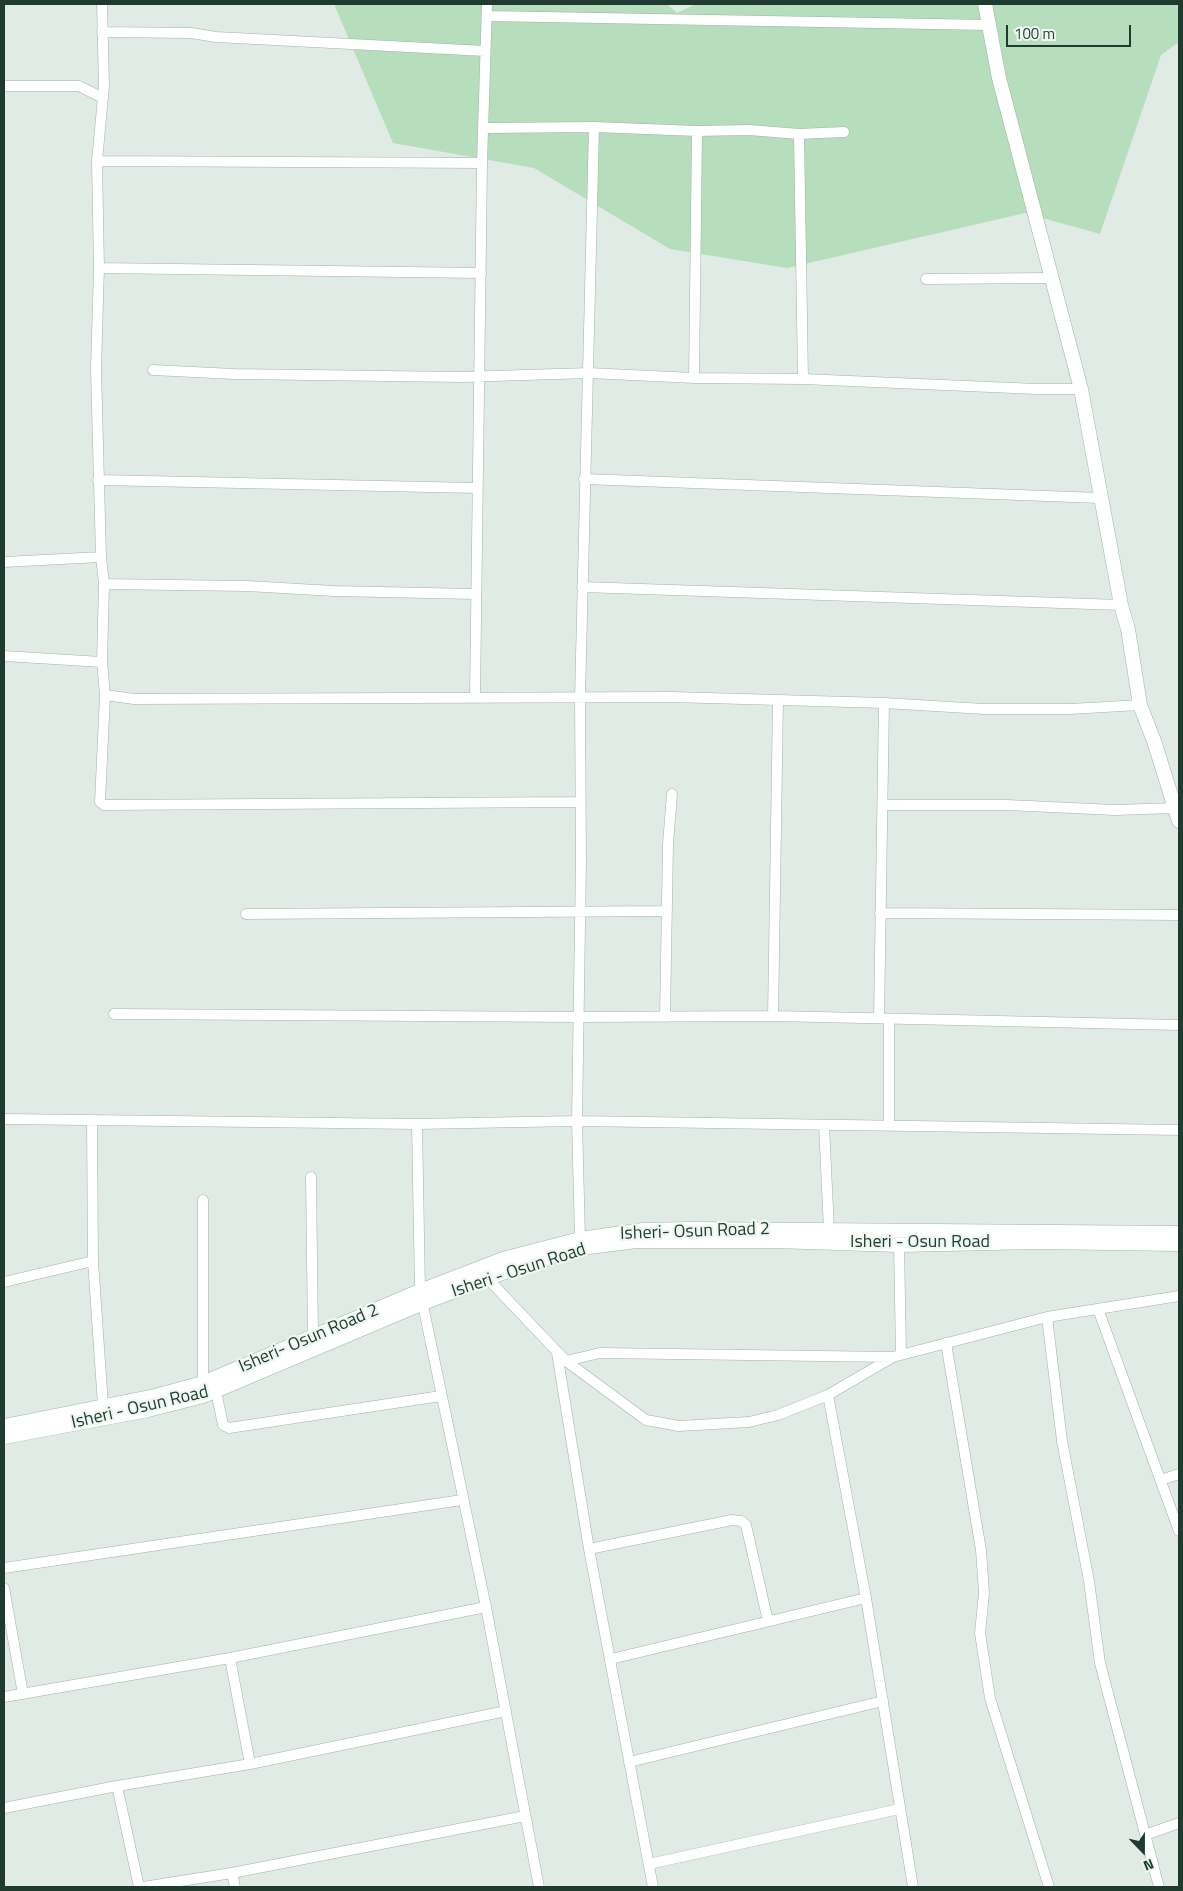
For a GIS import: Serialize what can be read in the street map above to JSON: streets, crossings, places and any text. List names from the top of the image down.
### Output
{
  "streets": {
    "main road": ["Isheri- Osun Road 2", "Isheri - Osun Road"]
  },
  "crossings": [
    ["Isheri- Osun Road 2", "Isheri - Osun Road"]
  ],
  "scale_bar": "100 m",
  "north": "bottom"
}
